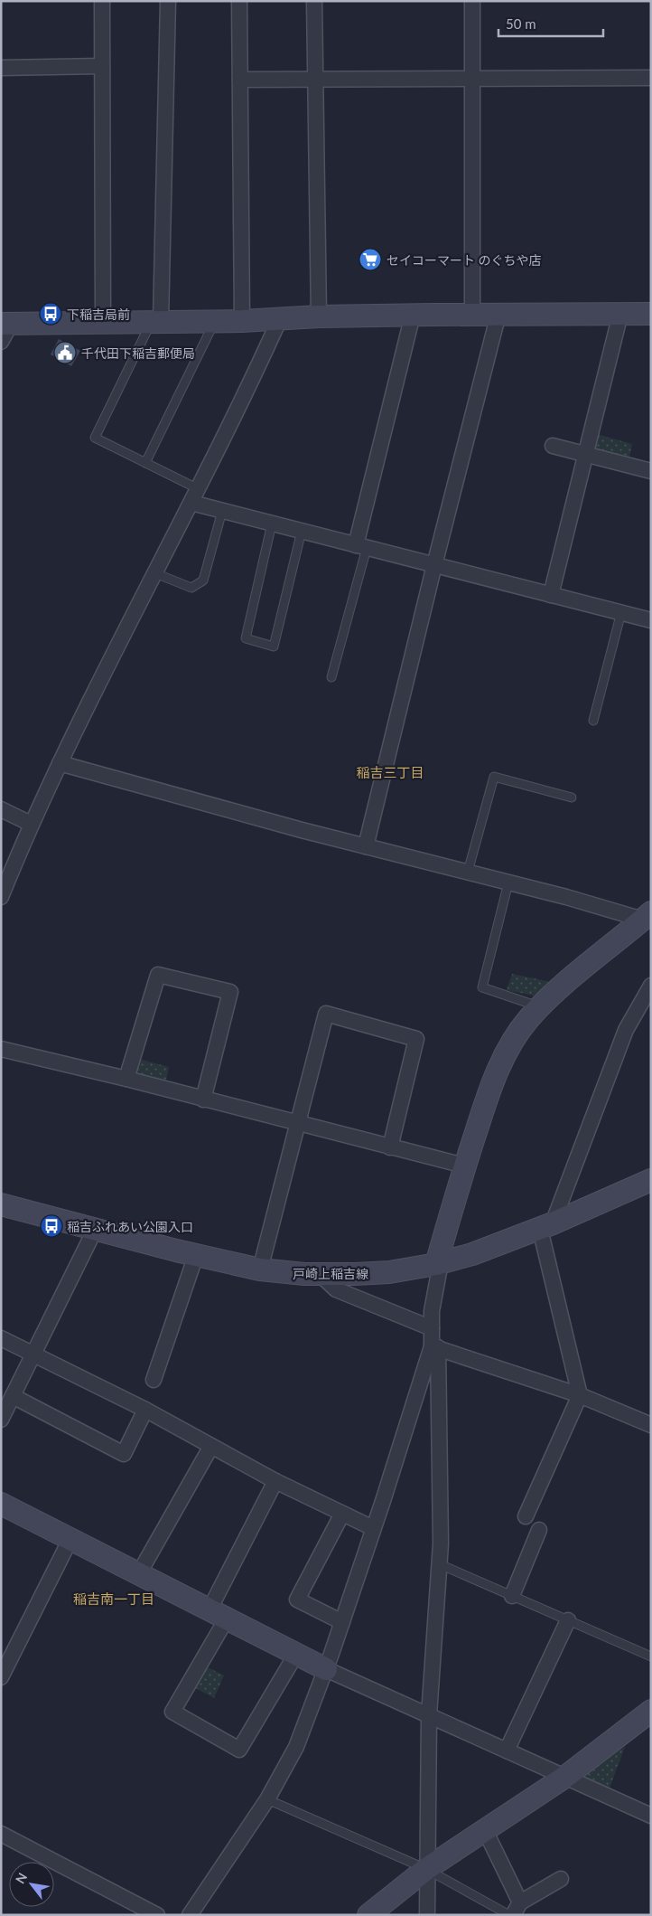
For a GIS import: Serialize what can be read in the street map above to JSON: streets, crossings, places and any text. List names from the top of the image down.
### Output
{
  "streets": {
    "street": ["戸崎上稲吉線"]
  },
  "districts": ["稲吉三丁目", "稲吉南一丁目"],
  "places": {
    "supermarket": ["セイコーマート のぐちや店"],
    "bus stop": ["下稲吉局前", "稲吉ふれあい公園入口"],
    "public building": ["千代田下稲吉郵便局"]
  },
  "scale_bar": "50 m",
  "north": "top left"
}
